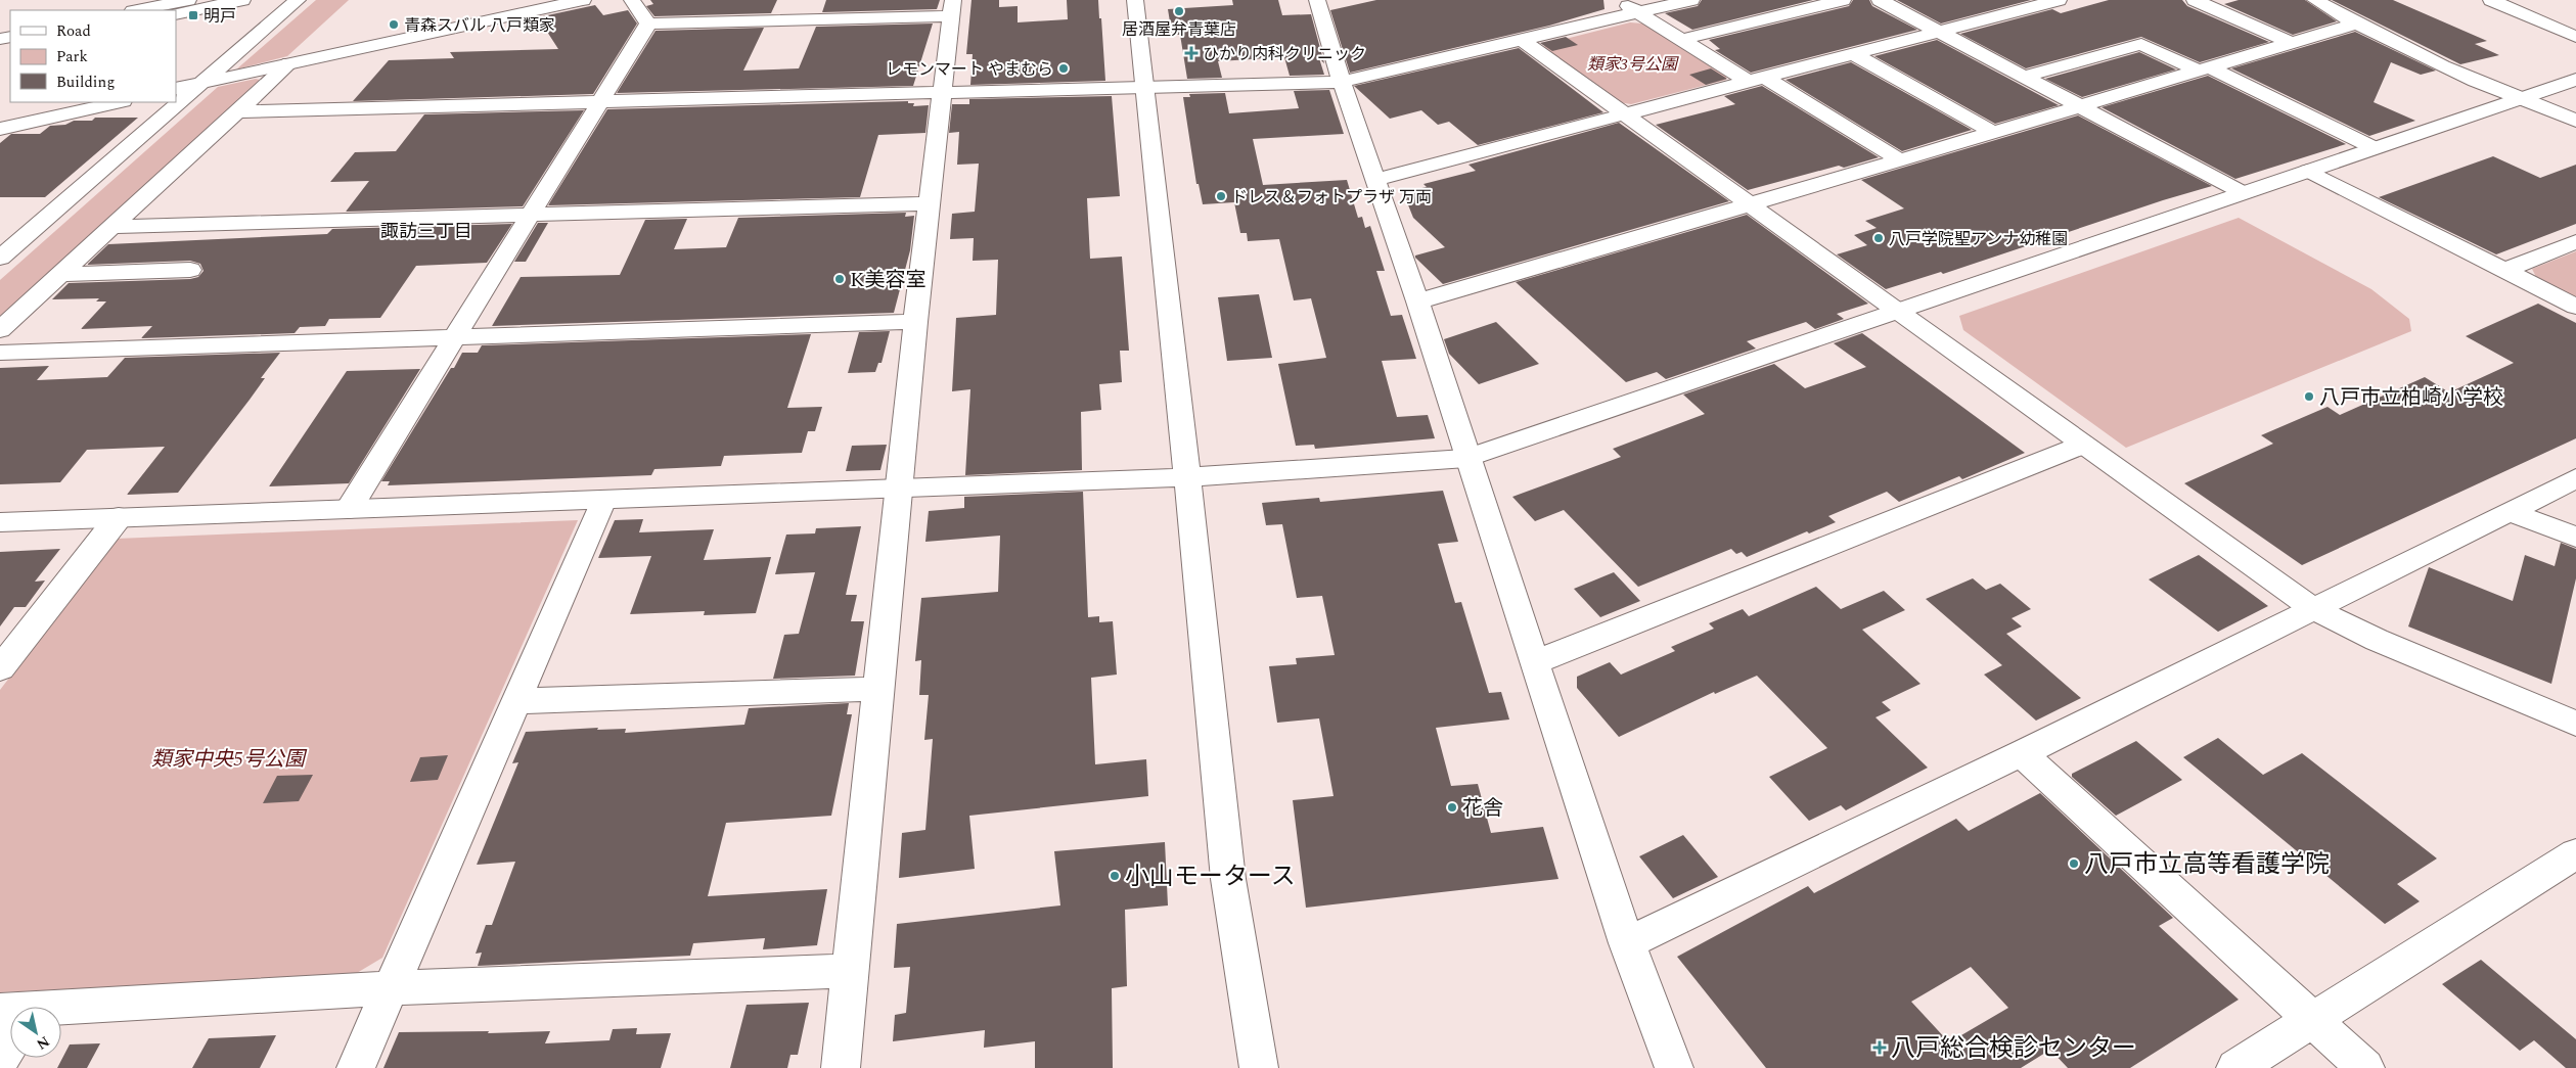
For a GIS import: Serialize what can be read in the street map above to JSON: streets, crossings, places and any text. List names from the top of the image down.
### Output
{
  "districts": ["諏訪三丁目"],
  "parks": ["類家3号公園", "類家中央5号公園"],
  "places": {
    "other": [
      "居酒屋弁青葉店",
      "青森スバル 八戸類家",
      "レモンマート やまむら",
      "ドレス＆フォトプラザ 万両",
      "八戸学院聖アンナ幼稚園",
      "K美容室",
      "八戸市立柏崎小学校",
      "花舎",
      "八戸市立高等看護学院",
      "小山モータース"
    ],
    "transit": ["明戸"],
    "health": ["ひかり内科クリニック", "八戸総合検診センター"]
  },
  "legend": ["Road", "Park", "Building"],
  "north": "bottom right"
}
